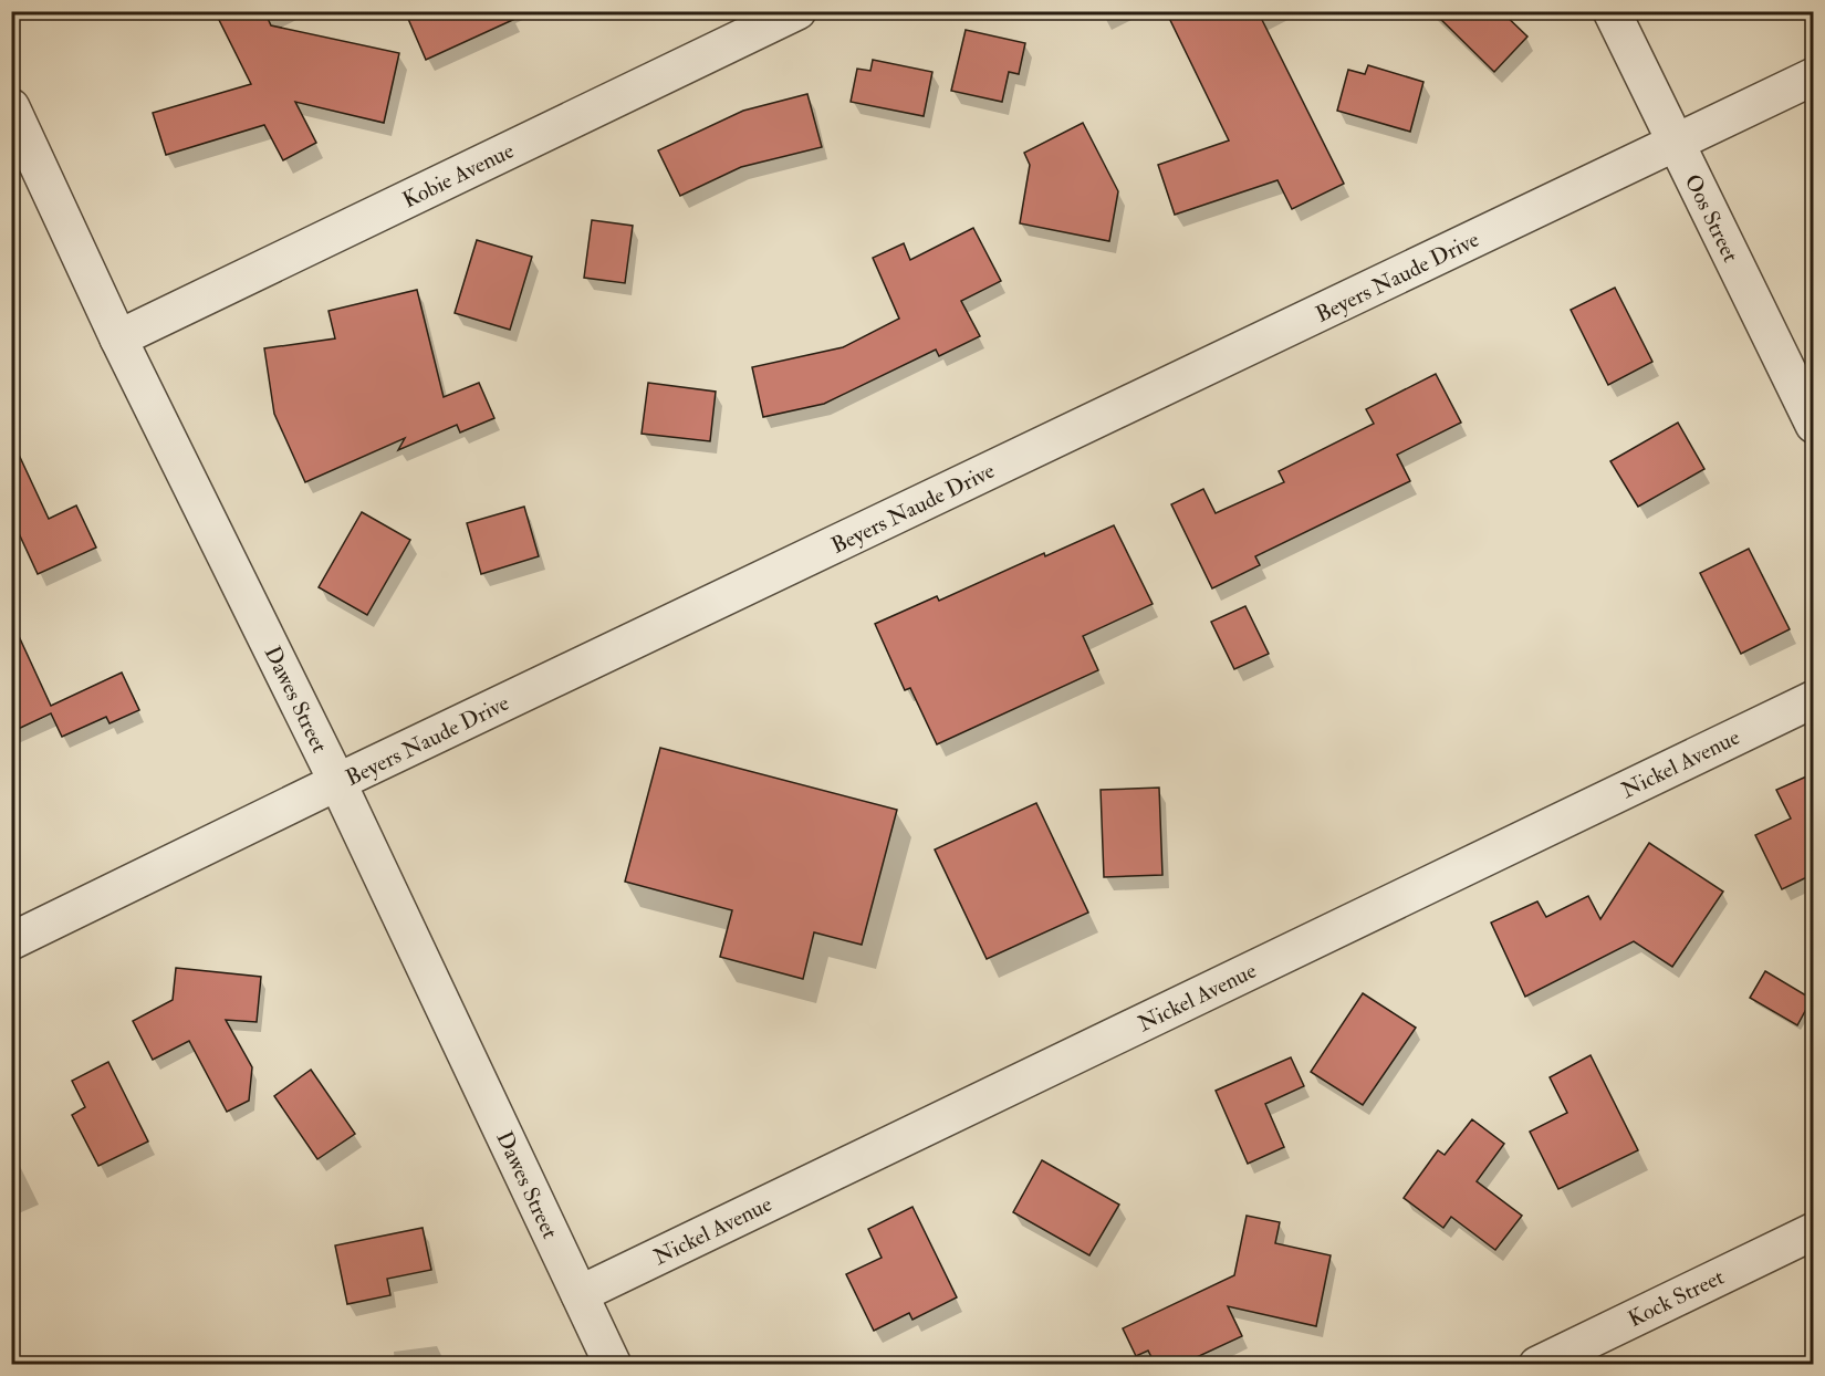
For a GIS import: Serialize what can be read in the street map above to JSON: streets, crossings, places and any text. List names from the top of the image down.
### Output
{
  "streets": {
    "street": [
      "Kobie Avenue",
      "Oos Street",
      "Beyers Naude Drive",
      "Dawes Street",
      "Nickel Avenue",
      "Kock Street"
    ]
  },
  "crossings": [
    ["Kobie Avenue", "Dawes Street"],
    ["Oos Street", "Beyers Naude Drive"],
    ["Beyers Naude Drive", "Dawes Street"],
    ["Dawes Street", "Nickel Avenue"]
  ]
}
